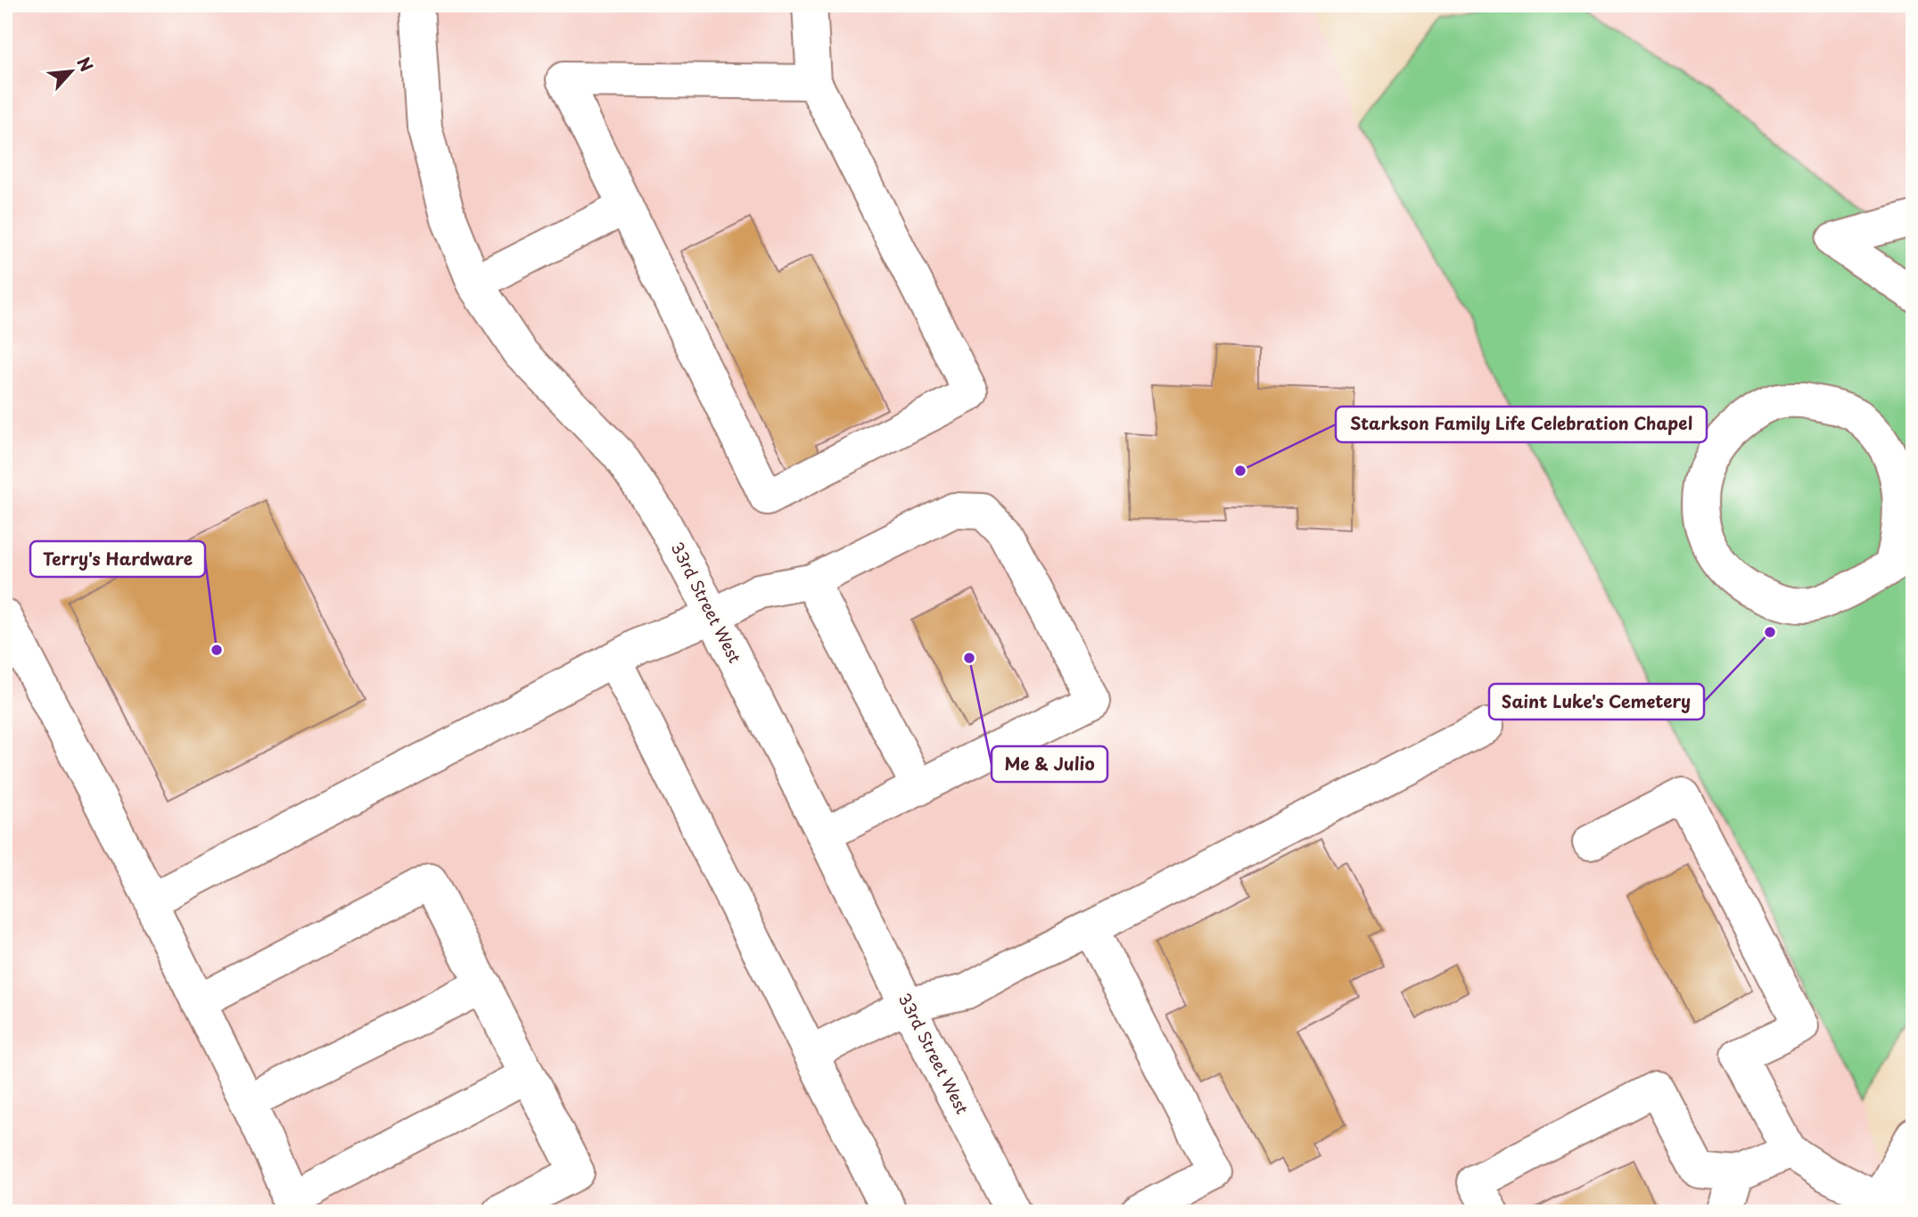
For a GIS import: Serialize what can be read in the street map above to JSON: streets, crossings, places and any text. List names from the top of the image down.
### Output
{
  "streets": {
    "street": ["33rd Street West"]
  },
  "places": [
    "Starkson Family Life Celebration Chapel",
    "Saint Luke's Cemetery",
    "Terry's Hardware",
    "Me & Julio"
  ],
  "north": "top right"
}
